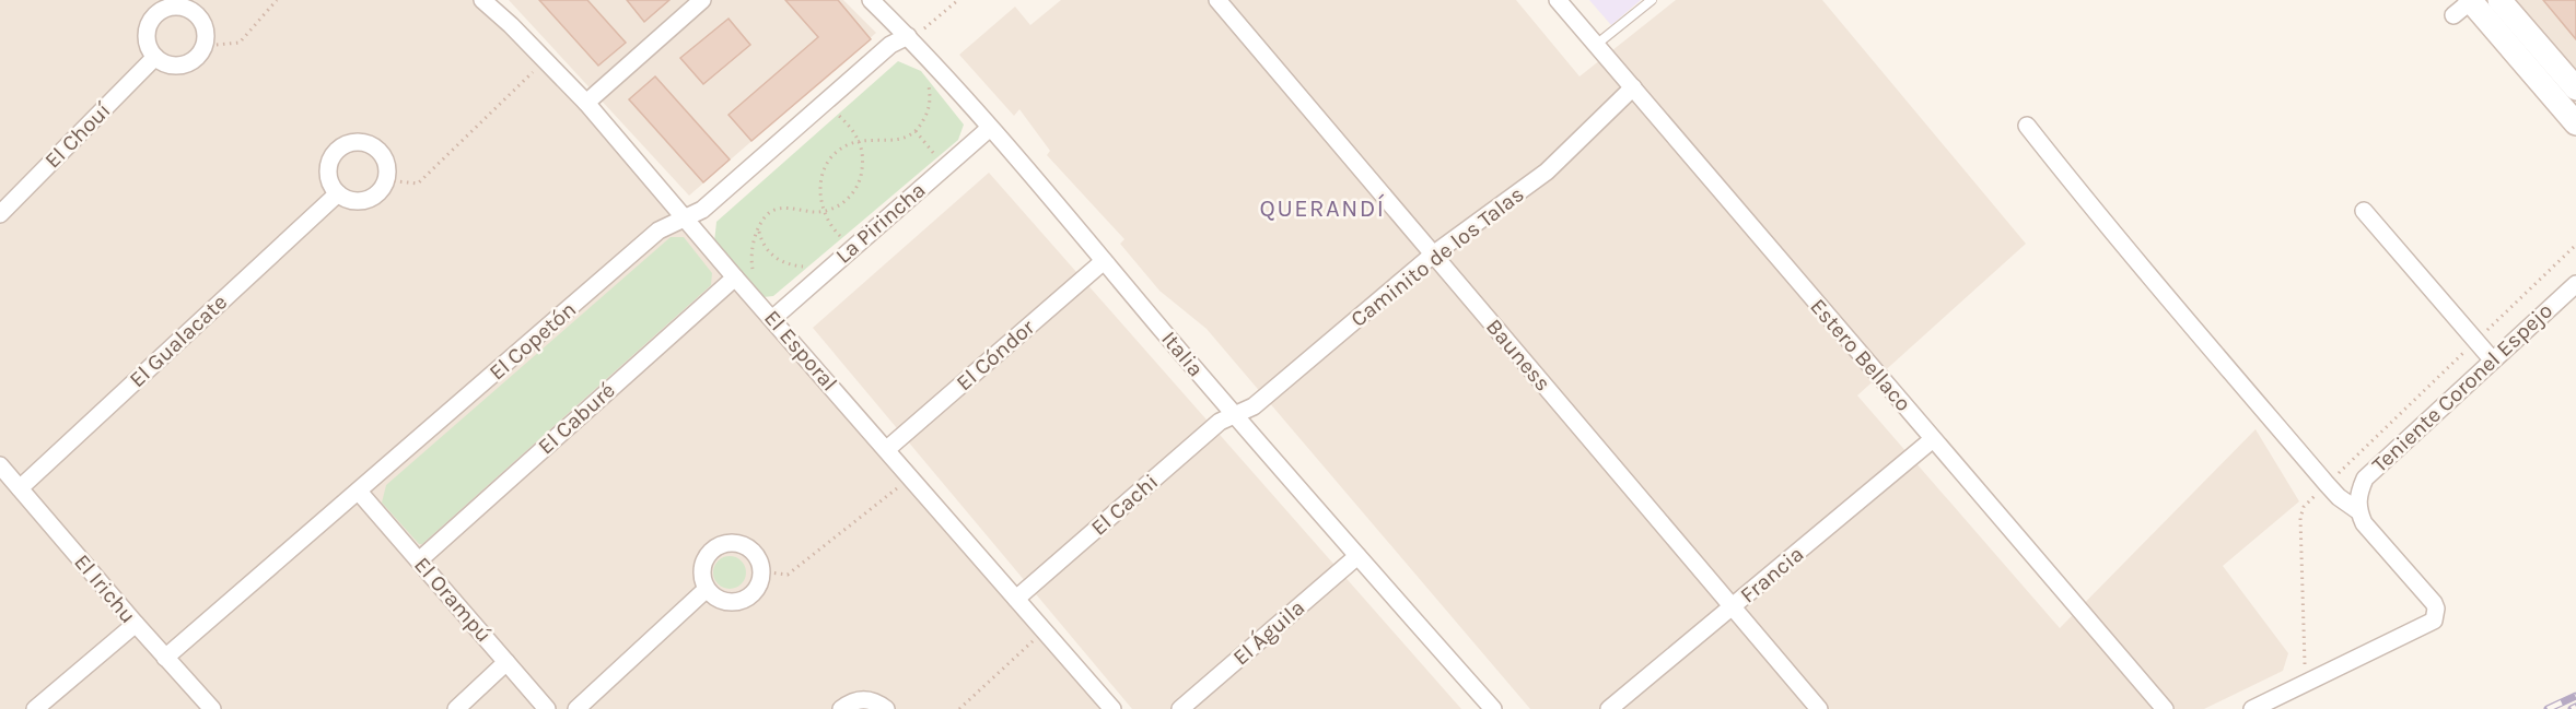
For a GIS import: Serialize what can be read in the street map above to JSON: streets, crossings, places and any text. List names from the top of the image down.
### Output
{
  "streets": {
    "street": [
      "El Chouí",
      "La Pirincha",
      "Caminito de los Talas",
      "El Gualacate",
      "El Copetón",
      "El Esporal",
      "Italia",
      "El Cóndor",
      "Bauness",
      "Estero Bellaco",
      "Teniente Coronel Espejo",
      "El Caburé",
      "El Cachi",
      "Francia",
      "El Irichu",
      "El Orampú",
      "El Águila"
    ]
  },
  "crossings": [
    ["La Pirincha", "El Esporal"],
    ["La Pirincha", "Italia"],
    ["Caminito de los Talas", "Italia"],
    ["Caminito de los Talas", "Bauness"],
    ["Caminito de los Talas", "Estero Bellaco"],
    ["Caminito de los Talas", "El Cachi"],
    ["El Gualacate", "El Irichu"],
    ["El Copetón", "El Esporal"],
    ["El Copetón", "Italia"],
    ["El Copetón", "El Irichu"],
    ["El Copetón", "El Orampú"],
    ["El Esporal", "El Cóndor"],
    ["El Esporal", "El Caburé"],
    ["El Esporal", "El Cachi"],
    ["Italia", "El Cóndor"],
    ["Italia", "El Cachi"],
    ["Italia", "El Águila"],
    ["Bauness", "Francia"],
    ["Estero Bellaco", "Francia"],
    ["El Caburé", "El Orampú"]
  ],
  "districts": ["QUERANDÍ"]
}
